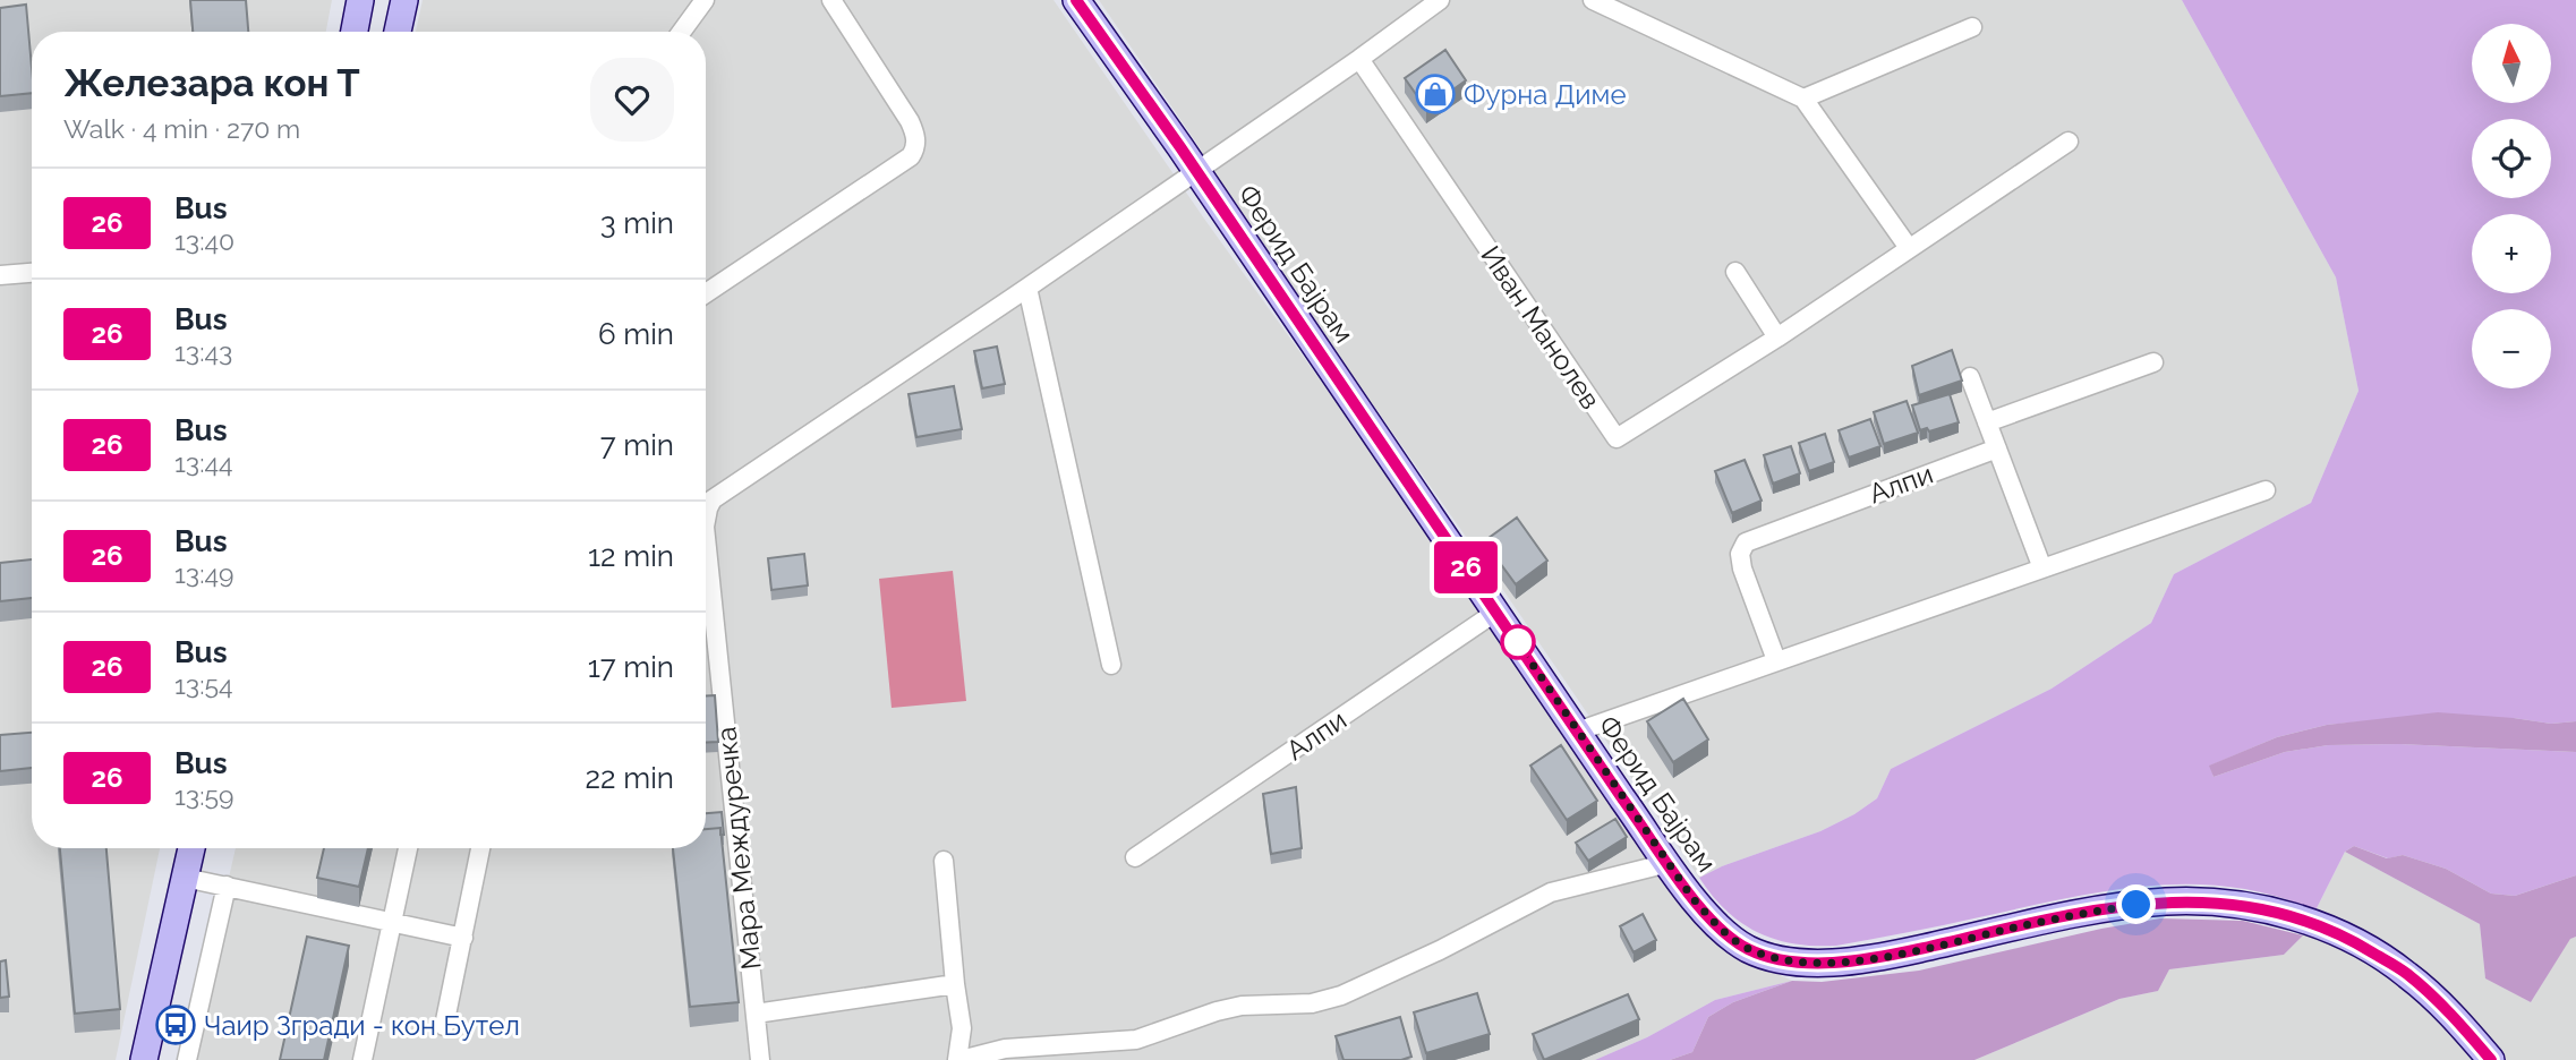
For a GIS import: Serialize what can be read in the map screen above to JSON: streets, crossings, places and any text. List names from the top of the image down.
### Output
{
  "streets": {
    "street": [
      "Ферид Бајрам",
      "Иван Манолев",
      "Алпи",
      "Мара Междуречка"
    ]
  },
  "crossings": [
    ["Ферид Бајрам", "Алпи"],
    ["Ферид Бајрам", "Мара Междуречка"]
  ],
  "places": {
    "shop": ["Фурна Диме"],
    "bus stop": ["Чаир Згради - кон Бутел"]
  },
  "lines": ["bus line 26"],
  "north": "top",
  "page": {
    "on_map": "26",
    "map_buttons": ["+", "−"],
    "heading": ["Железара кон Т", "Walk · 4 min · 270 m"],
    "list": [
      {
        "mark": "26",
        "name": "Bus",
        "note": "13:40",
        "value": "3 min"
      },
      {
        "mark": "26",
        "name": "Bus",
        "note": "13:43",
        "value": "6 min"
      },
      {
        "mark": "26",
        "name": "Bus",
        "note": "13:44",
        "value": "7 min"
      },
      {
        "mark": "26",
        "name": "Bus",
        "note": "13:49",
        "value": "12 min"
      },
      {
        "mark": "26",
        "name": "Bus",
        "note": "13:54",
        "value": "17 min"
      },
      {
        "mark": "26",
        "name": "Bus",
        "note": "13:59",
        "value": "22 min"
      }
    ]
  }
}
